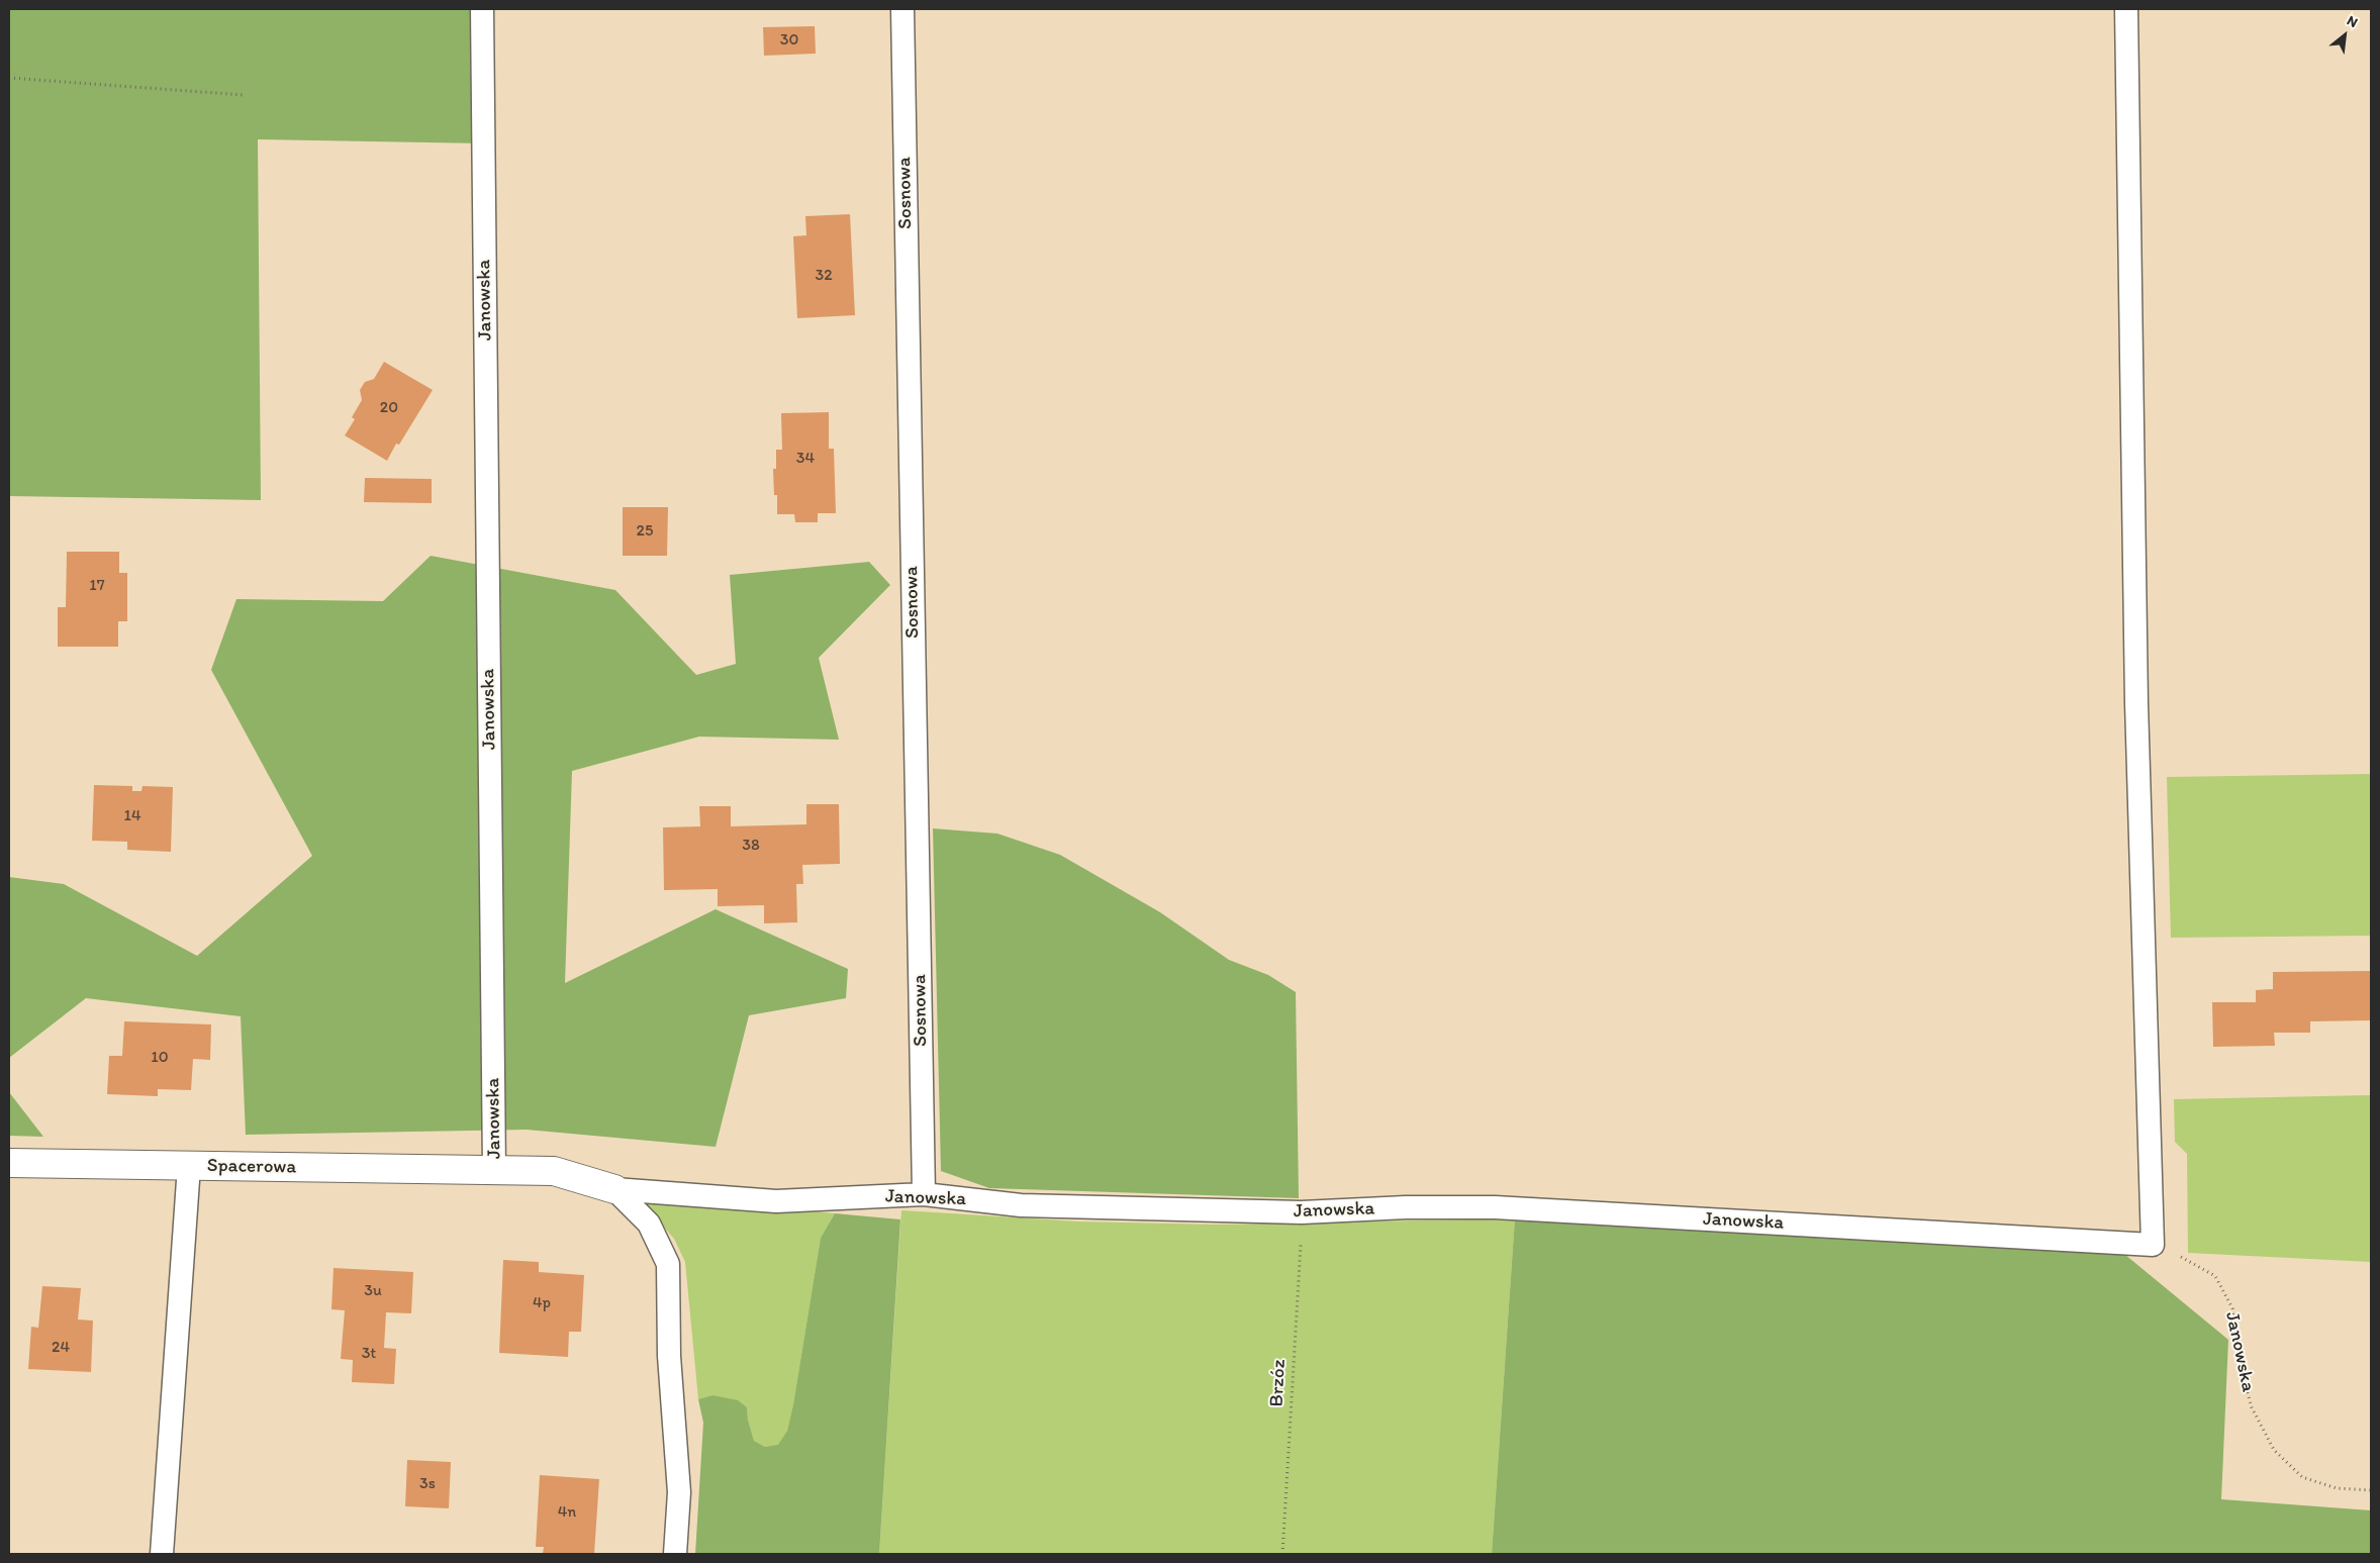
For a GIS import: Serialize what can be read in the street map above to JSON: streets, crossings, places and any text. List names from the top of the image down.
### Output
{
  "streets": {
    "street": ["Janowska", "Spacerowa"],
    "lane": ["Sosnowa"],
    "path": ["Brzóz"]
  },
  "crossings": [
    ["Sosnowa", "Janowska"],
    ["Janowska", "Spacerowa"],
    ["Janowska", "Brzóz"]
  ],
  "house_numbers": [
    "30",
    "32",
    "20",
    "34",
    "25",
    "17",
    "14",
    "38",
    "10",
    "3u",
    "4p",
    "24",
    "3t",
    "3s",
    "4n"
  ],
  "north": "top right"
}
